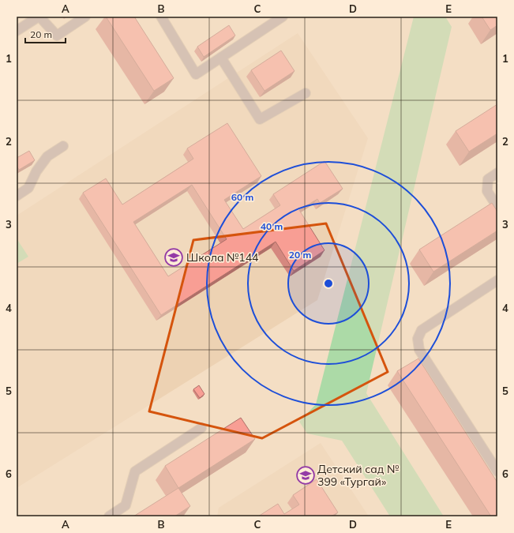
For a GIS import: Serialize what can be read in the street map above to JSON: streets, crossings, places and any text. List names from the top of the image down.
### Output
{
  "places": {
    "school or university": ["Школа №144", "Детский сад № 399 «Тургай»"]
  },
  "scale_bar": "20 m",
  "grid": {
    "columns": [
      "A",
      "B",
      "C",
      "D",
      "E"
    ],
    "rows": [
      "1",
      "2",
      "3",
      "4",
      "5",
      "6"
    ]
  },
  "rings": ["60 m", "40 m", "20 m"]
}
